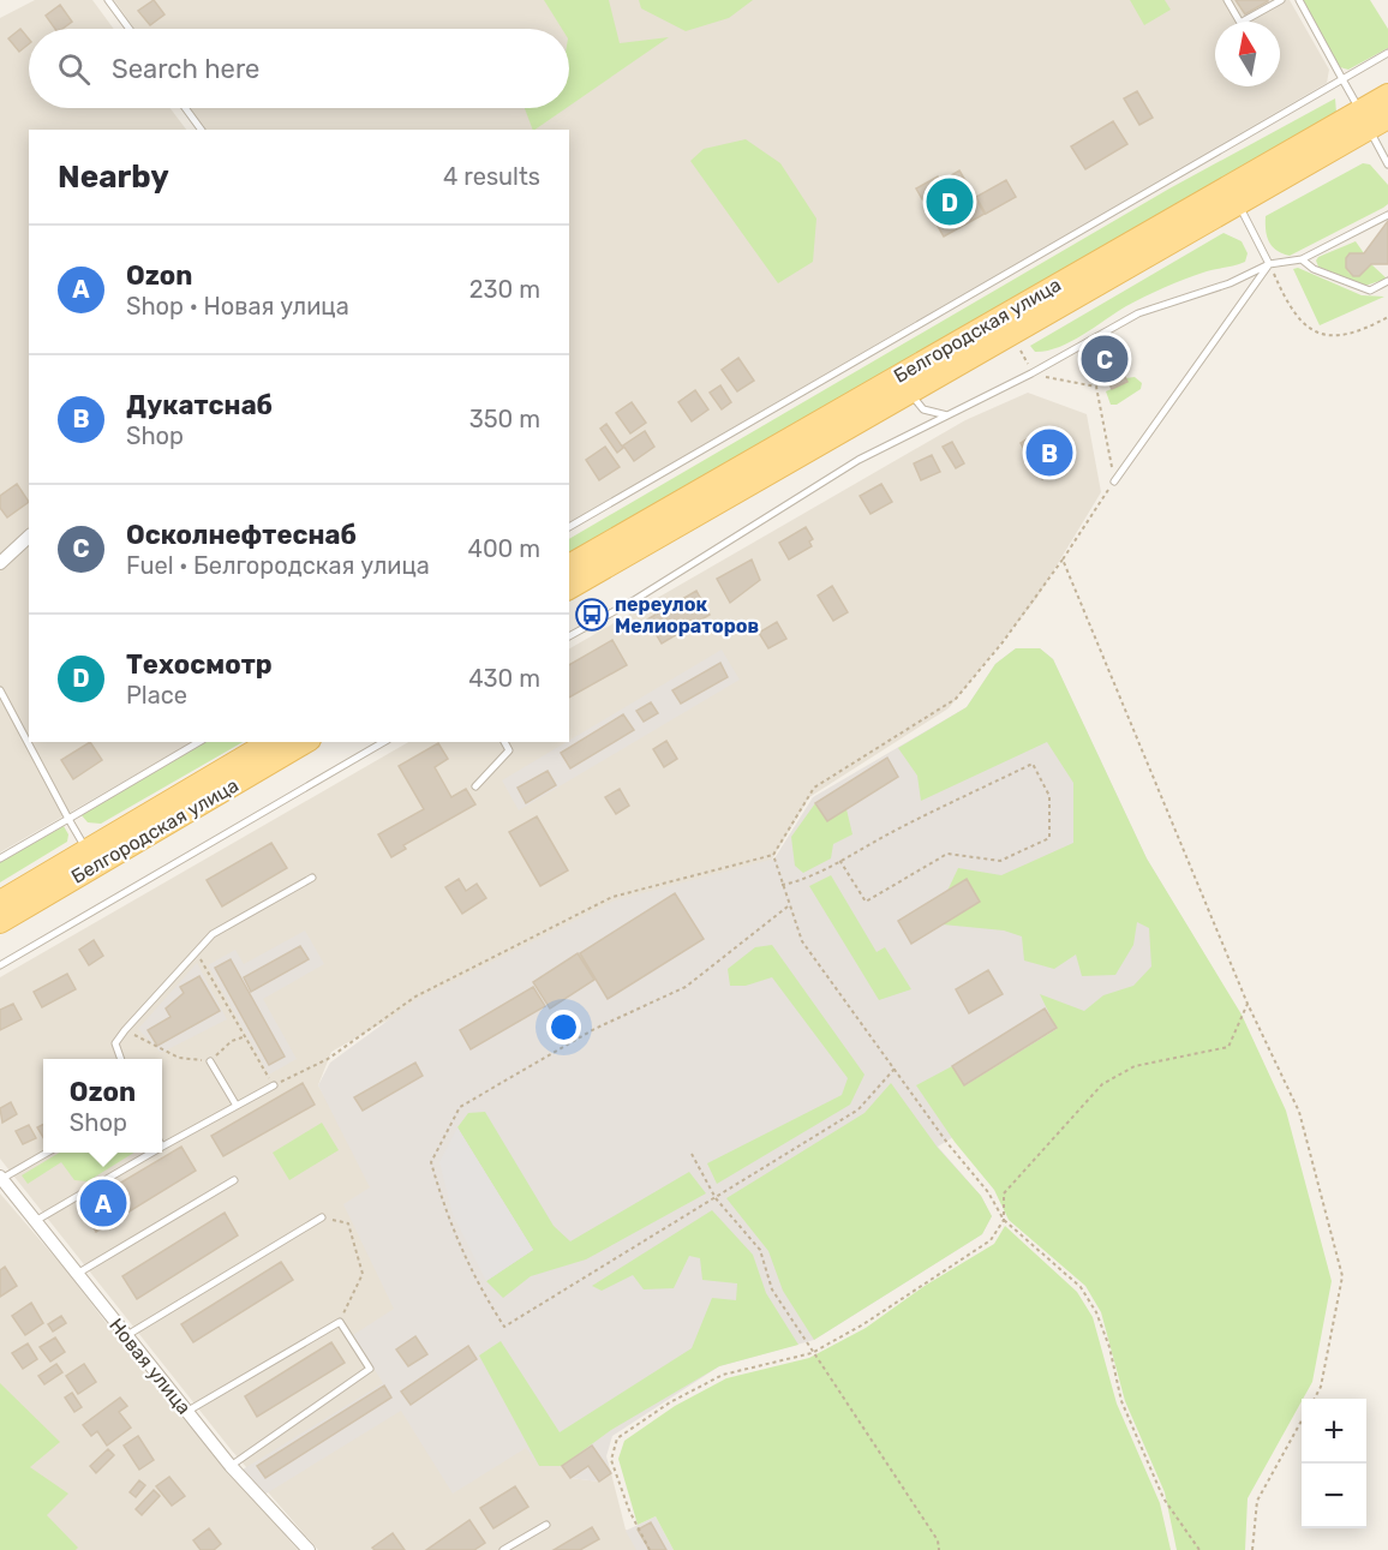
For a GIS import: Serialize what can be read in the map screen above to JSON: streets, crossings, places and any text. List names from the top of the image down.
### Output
{
  "streets": {
    "main road": ["Белгородская улица"],
    "street": ["Новая улица"]
  },
  "places": {
    "bus stop": ["переулок Мелиораторов"]
  },
  "north": "top",
  "page": {
    "search": "Search here",
    "heading": ["Nearby", "4 results"],
    "pins": [
      "D",
      "C",
      "B",
      "A"
    ],
    "list": [
      {
        "mark": "A",
        "name": "Ozon",
        "note": "Shop · Новая улица",
        "value": "230 m"
      },
      {
        "mark": "B",
        "name": "Дукатснаб",
        "note": "Shop",
        "value": "350 m"
      },
      {
        "mark": "C",
        "name": "Осколнефтеснаб",
        "note": "Fuel · Белгородская улица",
        "value": "400 m"
      },
      {
        "mark": "D",
        "name": "Техосмотр",
        "note": "Place",
        "value": "430 m"
      }
    ],
    "popup": ["Ozon", "Shop"],
    "map_buttons": ["+", "−"]
  }
}
